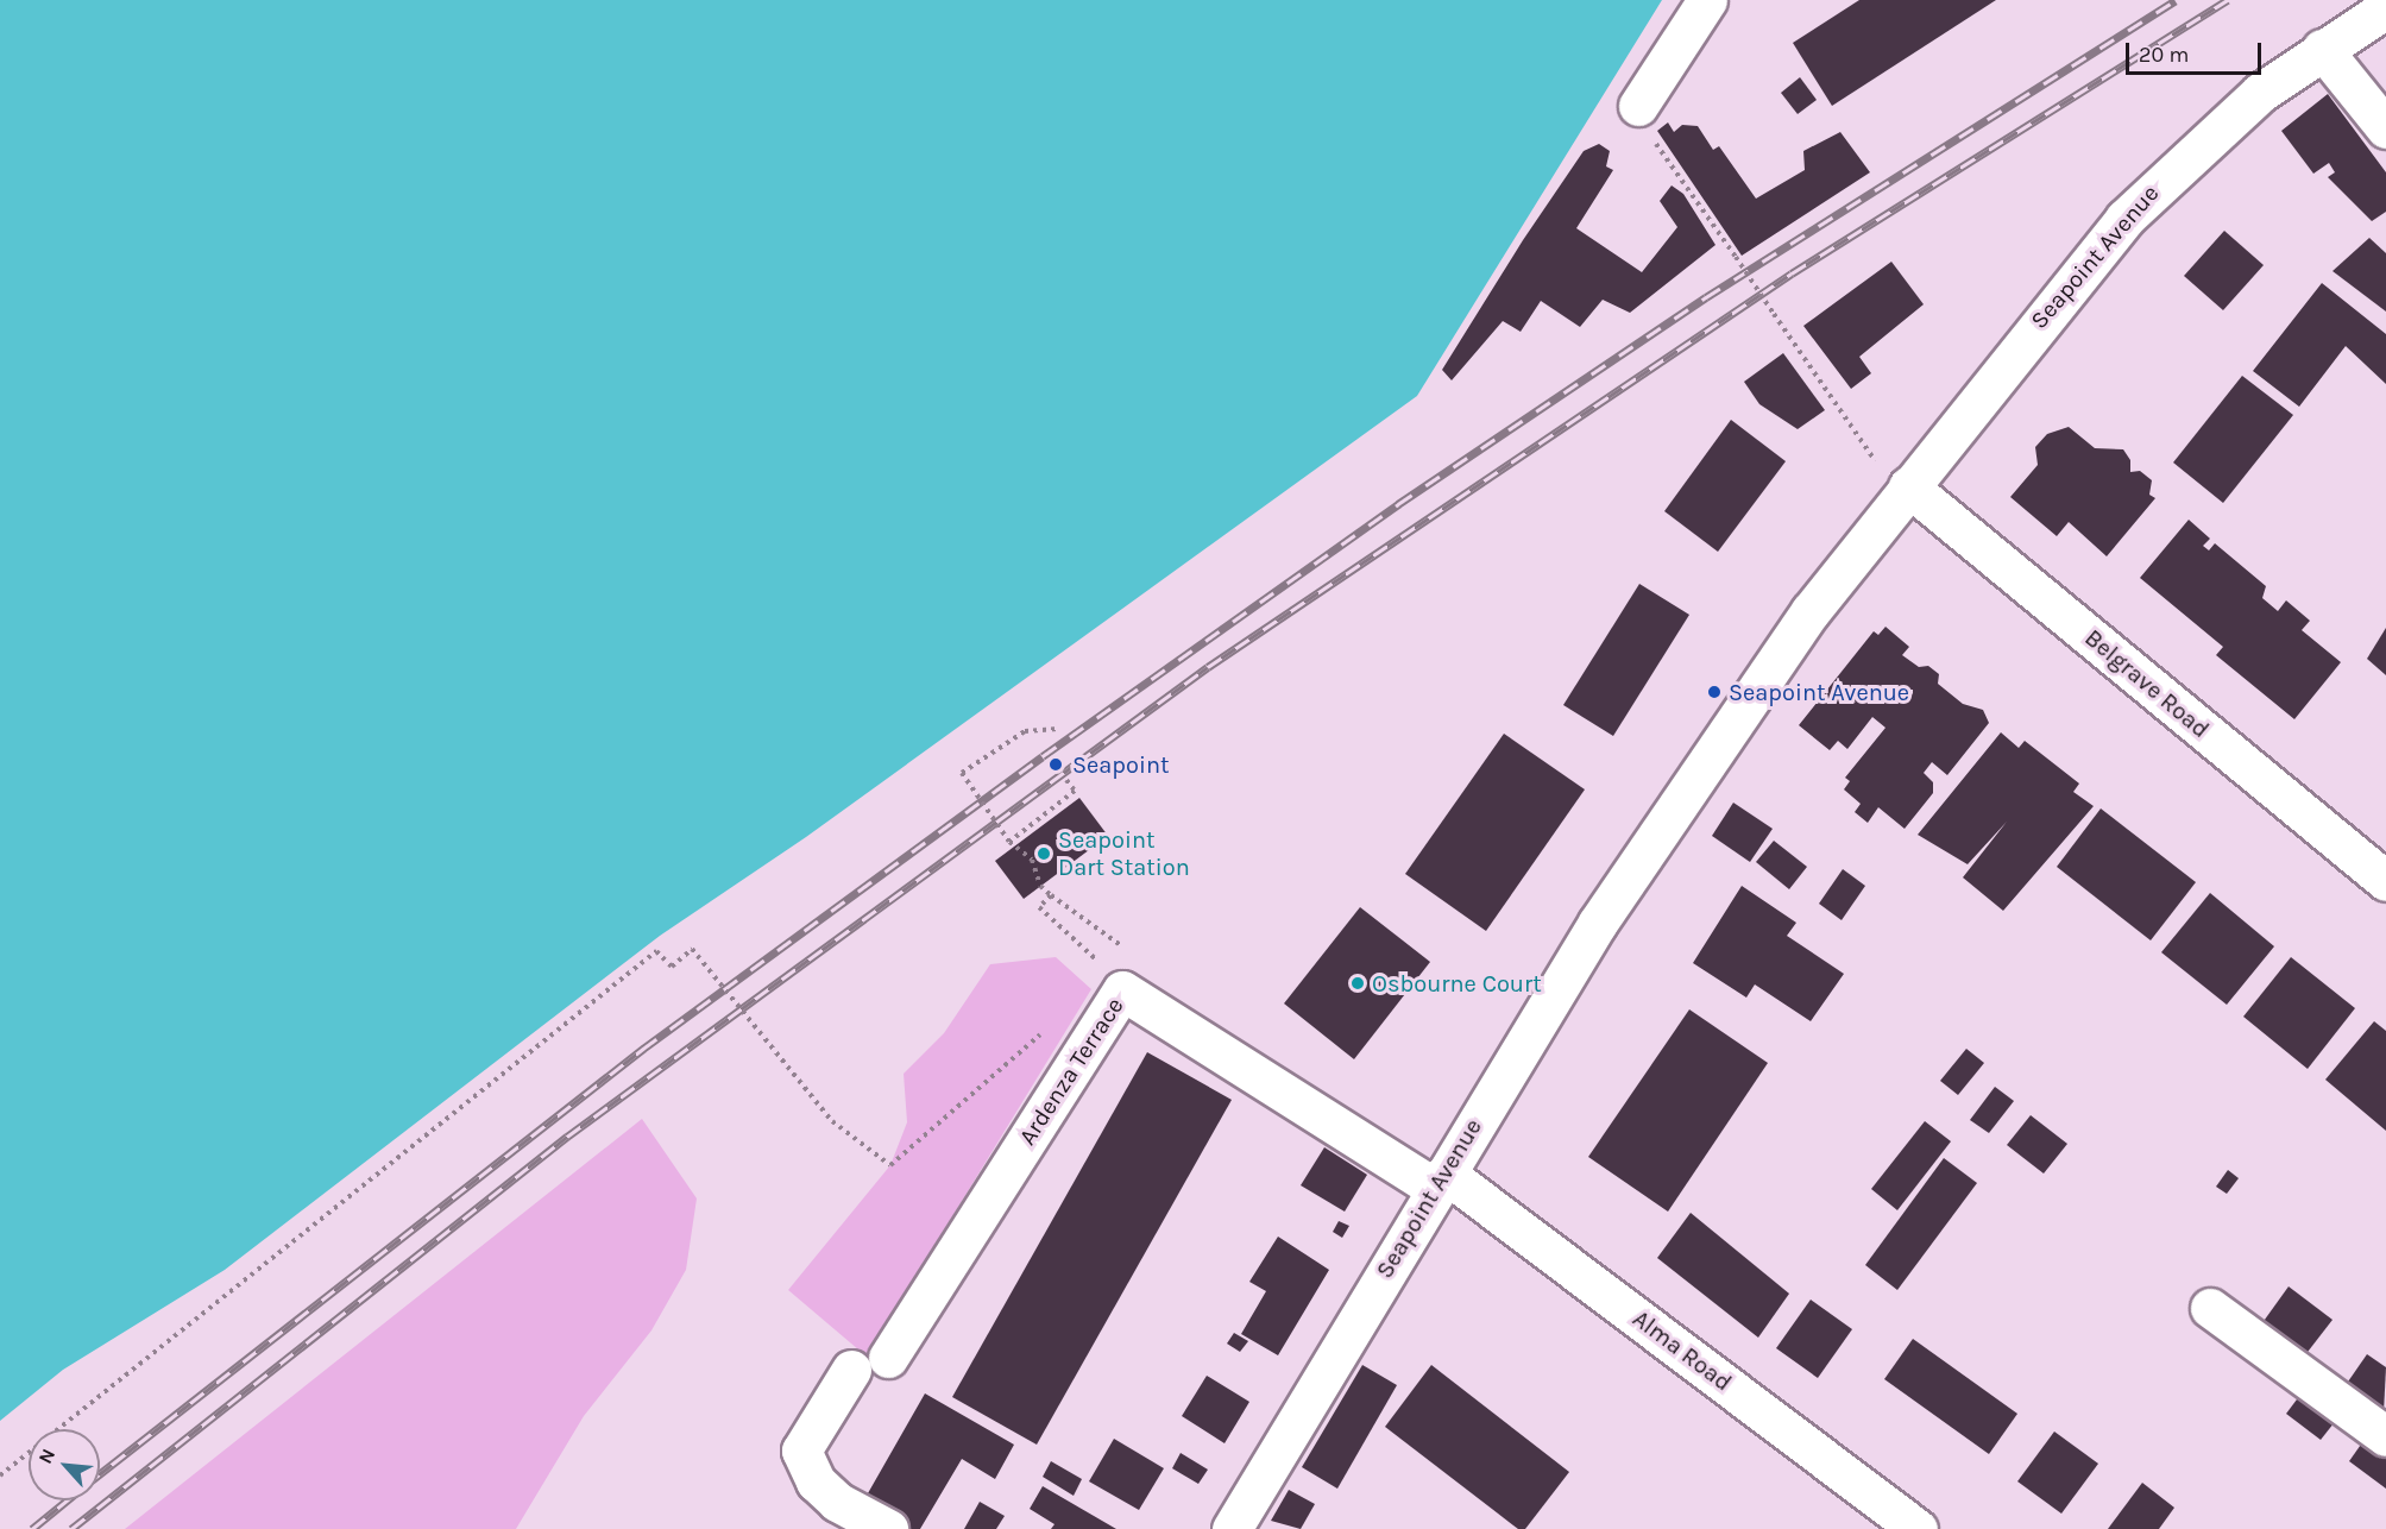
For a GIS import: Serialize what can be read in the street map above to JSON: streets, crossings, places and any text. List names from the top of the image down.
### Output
{
  "streets": {
    "main road": [
      "Seapoint Avenue",
      "Belgrave Road",
      "Ardenza Terrace",
      "Alma Road"
    ]
  },
  "crossings": [
    ["Seapoint Avenue", "Belgrave Road"],
    ["Seapoint Avenue", "Ardenza Terrace"],
    ["Seapoint Avenue", "Alma Road"],
    ["Ardenza Terrace", "Alma Road"]
  ],
  "places": [
    "Seapoint Avenue",
    "Seapoint",
    "Seapoint Dart Station",
    "Osbourne Court"
  ],
  "scale_bar": "20 m",
  "north": "top left"
}
